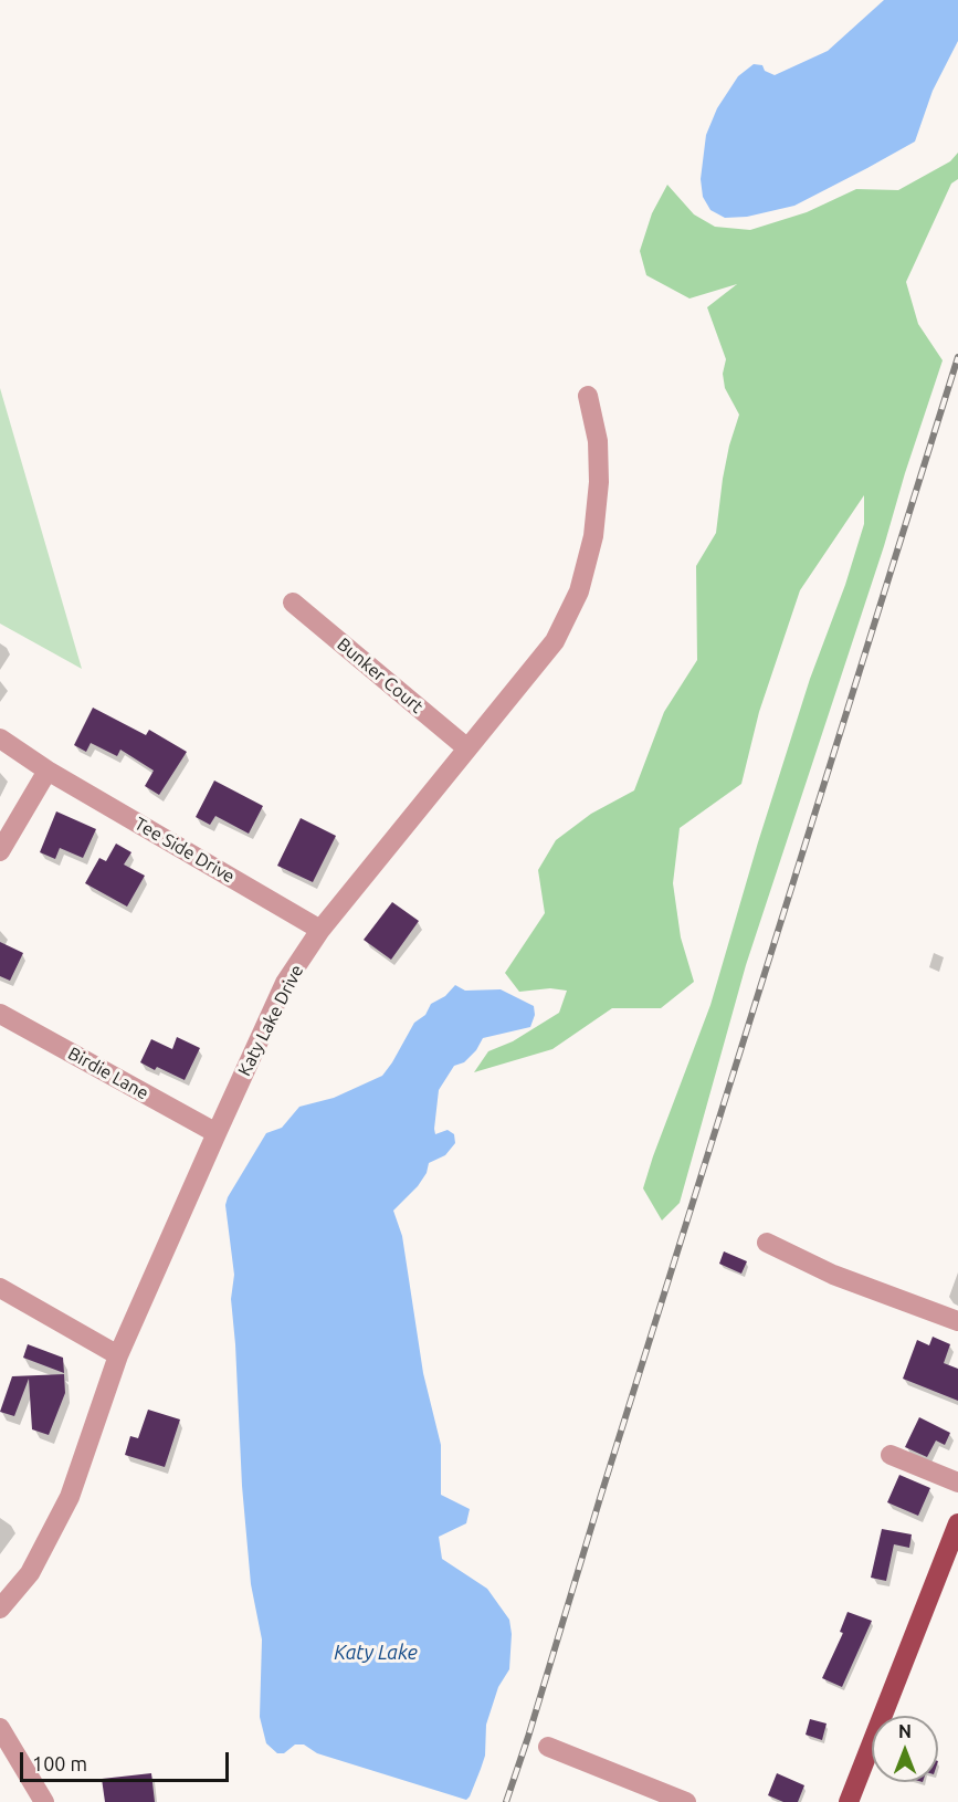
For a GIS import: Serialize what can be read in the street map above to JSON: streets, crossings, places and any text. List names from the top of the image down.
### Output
{
  "streets": {
    "street": [
      "Bunker Court",
      "Tee Side Drive",
      "Katy Lake Drive",
      "Birdie Lane"
    ]
  },
  "crossings": [
    ["Bunker Court", "Katy Lake Drive"],
    ["Tee Side Drive", "Katy Lake Drive"],
    ["Katy Lake Drive", "Birdie Lane"]
  ],
  "water": ["Katy Lake"],
  "scale_bar": "100 m",
  "north": "top"
}
